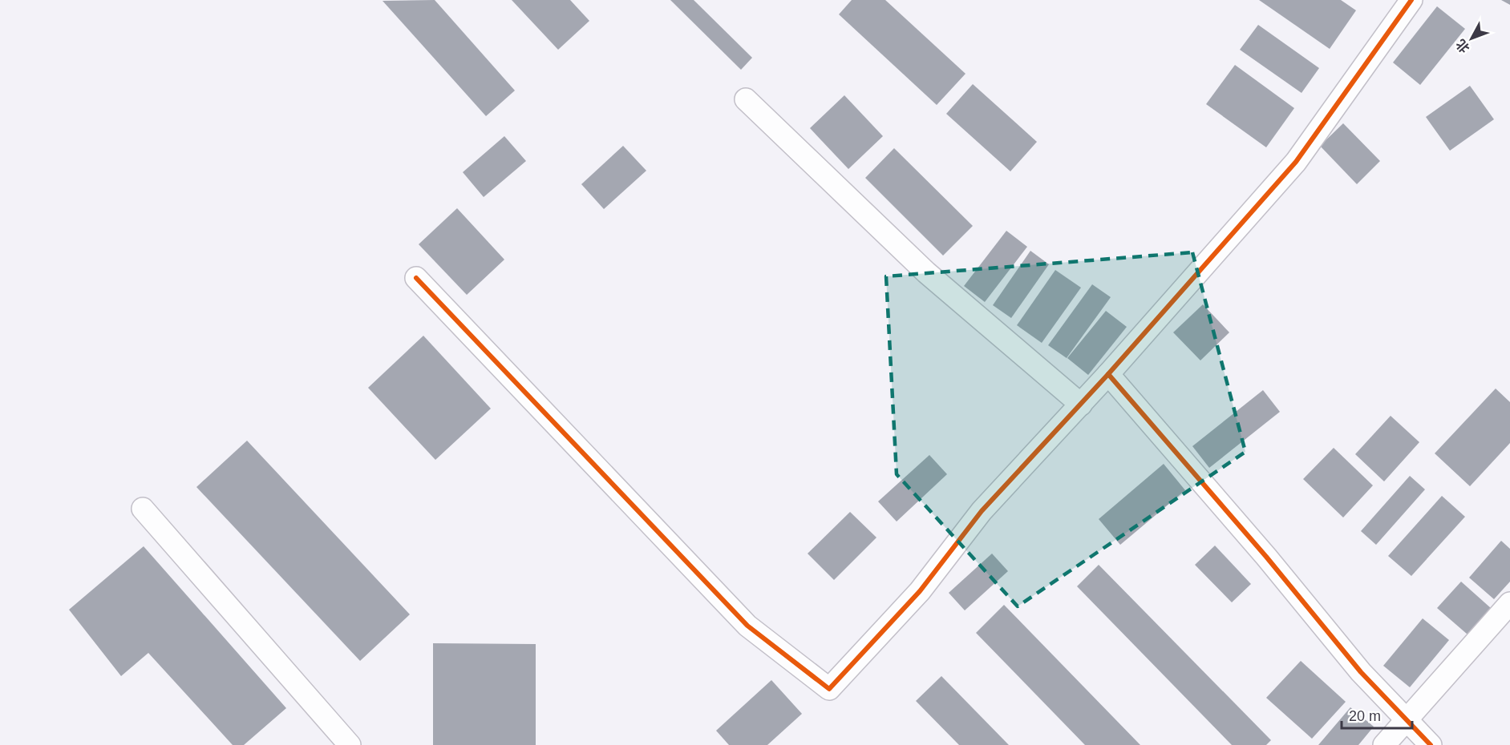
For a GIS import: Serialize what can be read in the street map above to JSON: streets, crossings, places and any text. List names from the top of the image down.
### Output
{
  "scale_bar": "20 m",
  "north": "bottom left"
}
